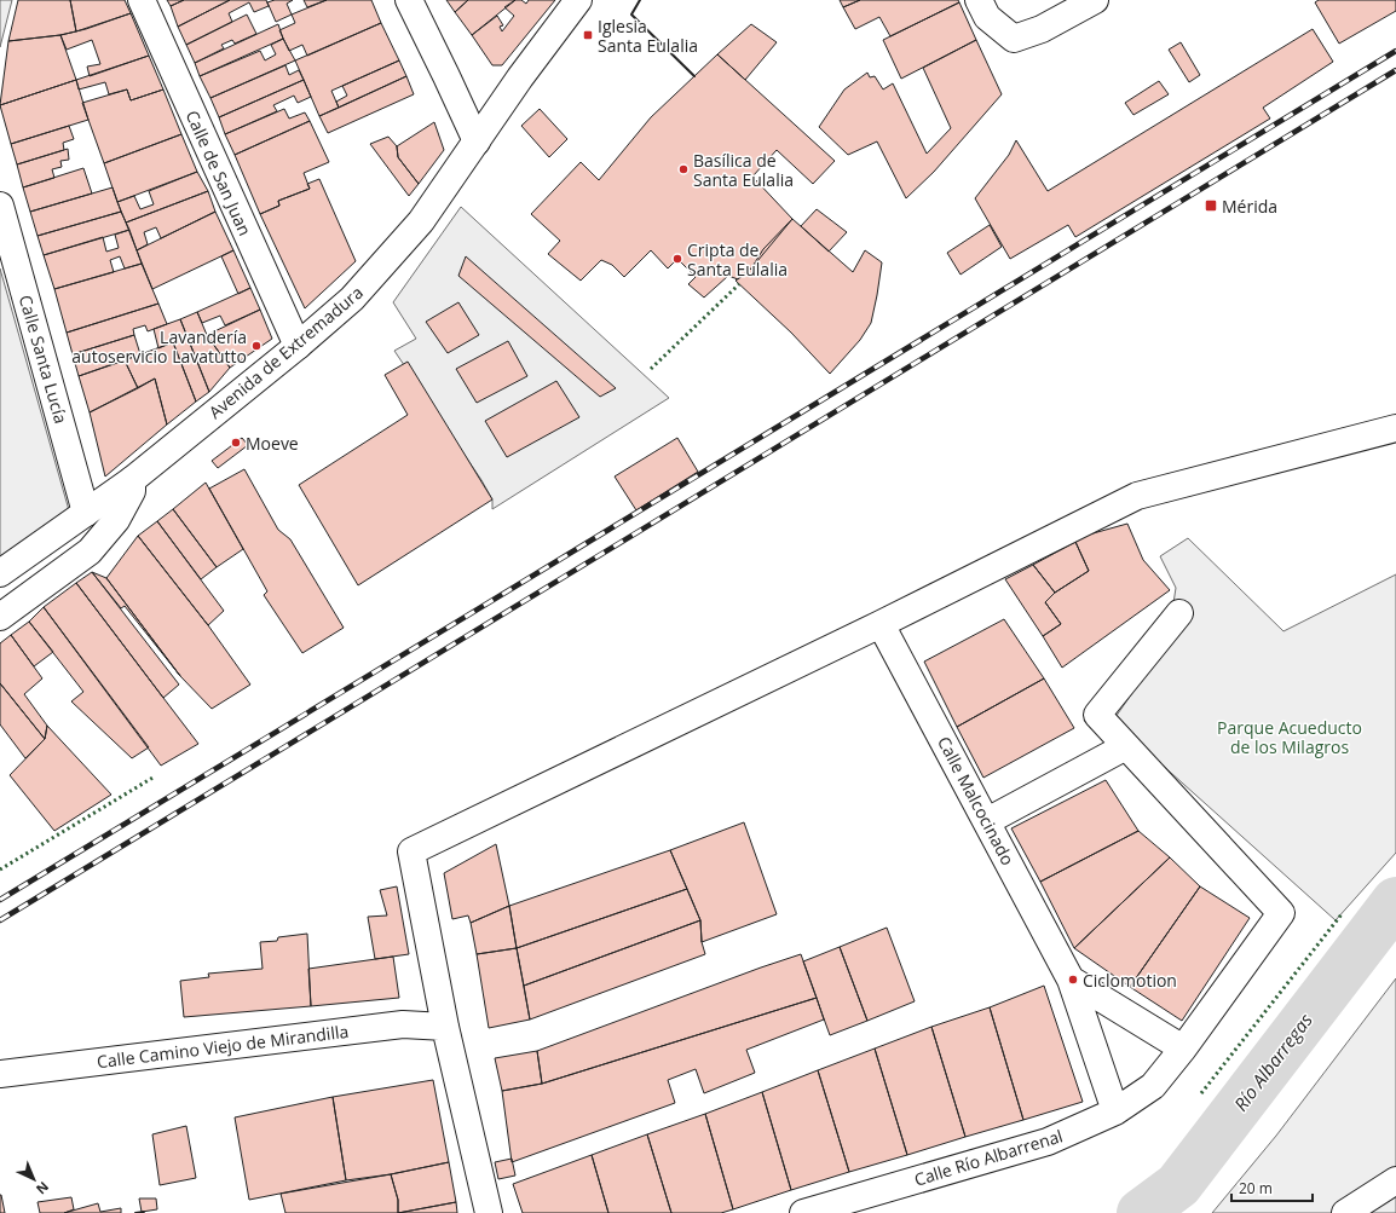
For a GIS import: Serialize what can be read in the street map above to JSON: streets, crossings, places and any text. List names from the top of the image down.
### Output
{
  "streets": {
    "street": [
      "Calle de San Juan",
      "Avenida de Extremadura",
      "Calle Santa Lucía",
      "Calle Malcocinado",
      "Calle Camino Viejo de Mirandilla",
      "Calle Río Albarrenal"
    ]
  },
  "crossings": [
    ["Calle de San Juan", "Avenida de Extremadura"],
    ["Avenida de Extremadura", "Calle Santa Lucía"],
    ["Calle Malcocinado", "Calle Río Albarrenal"]
  ],
  "water": ["Río Albarregas"],
  "parks": ["Parque Acueducto de los Milagros"],
  "places": {
    "transit": ["Iglesia Santa Eulalia", "Mérida"],
    "other": [
      "Basílica de Santa Eulalia",
      "Cripta de Santa Eulalia",
      "Lavandería autoservicio Lavatutto",
      "Moeve",
      "Ciclomotion"
    ]
  },
  "scale_bar": "20 m",
  "north": "bottom right"
}
